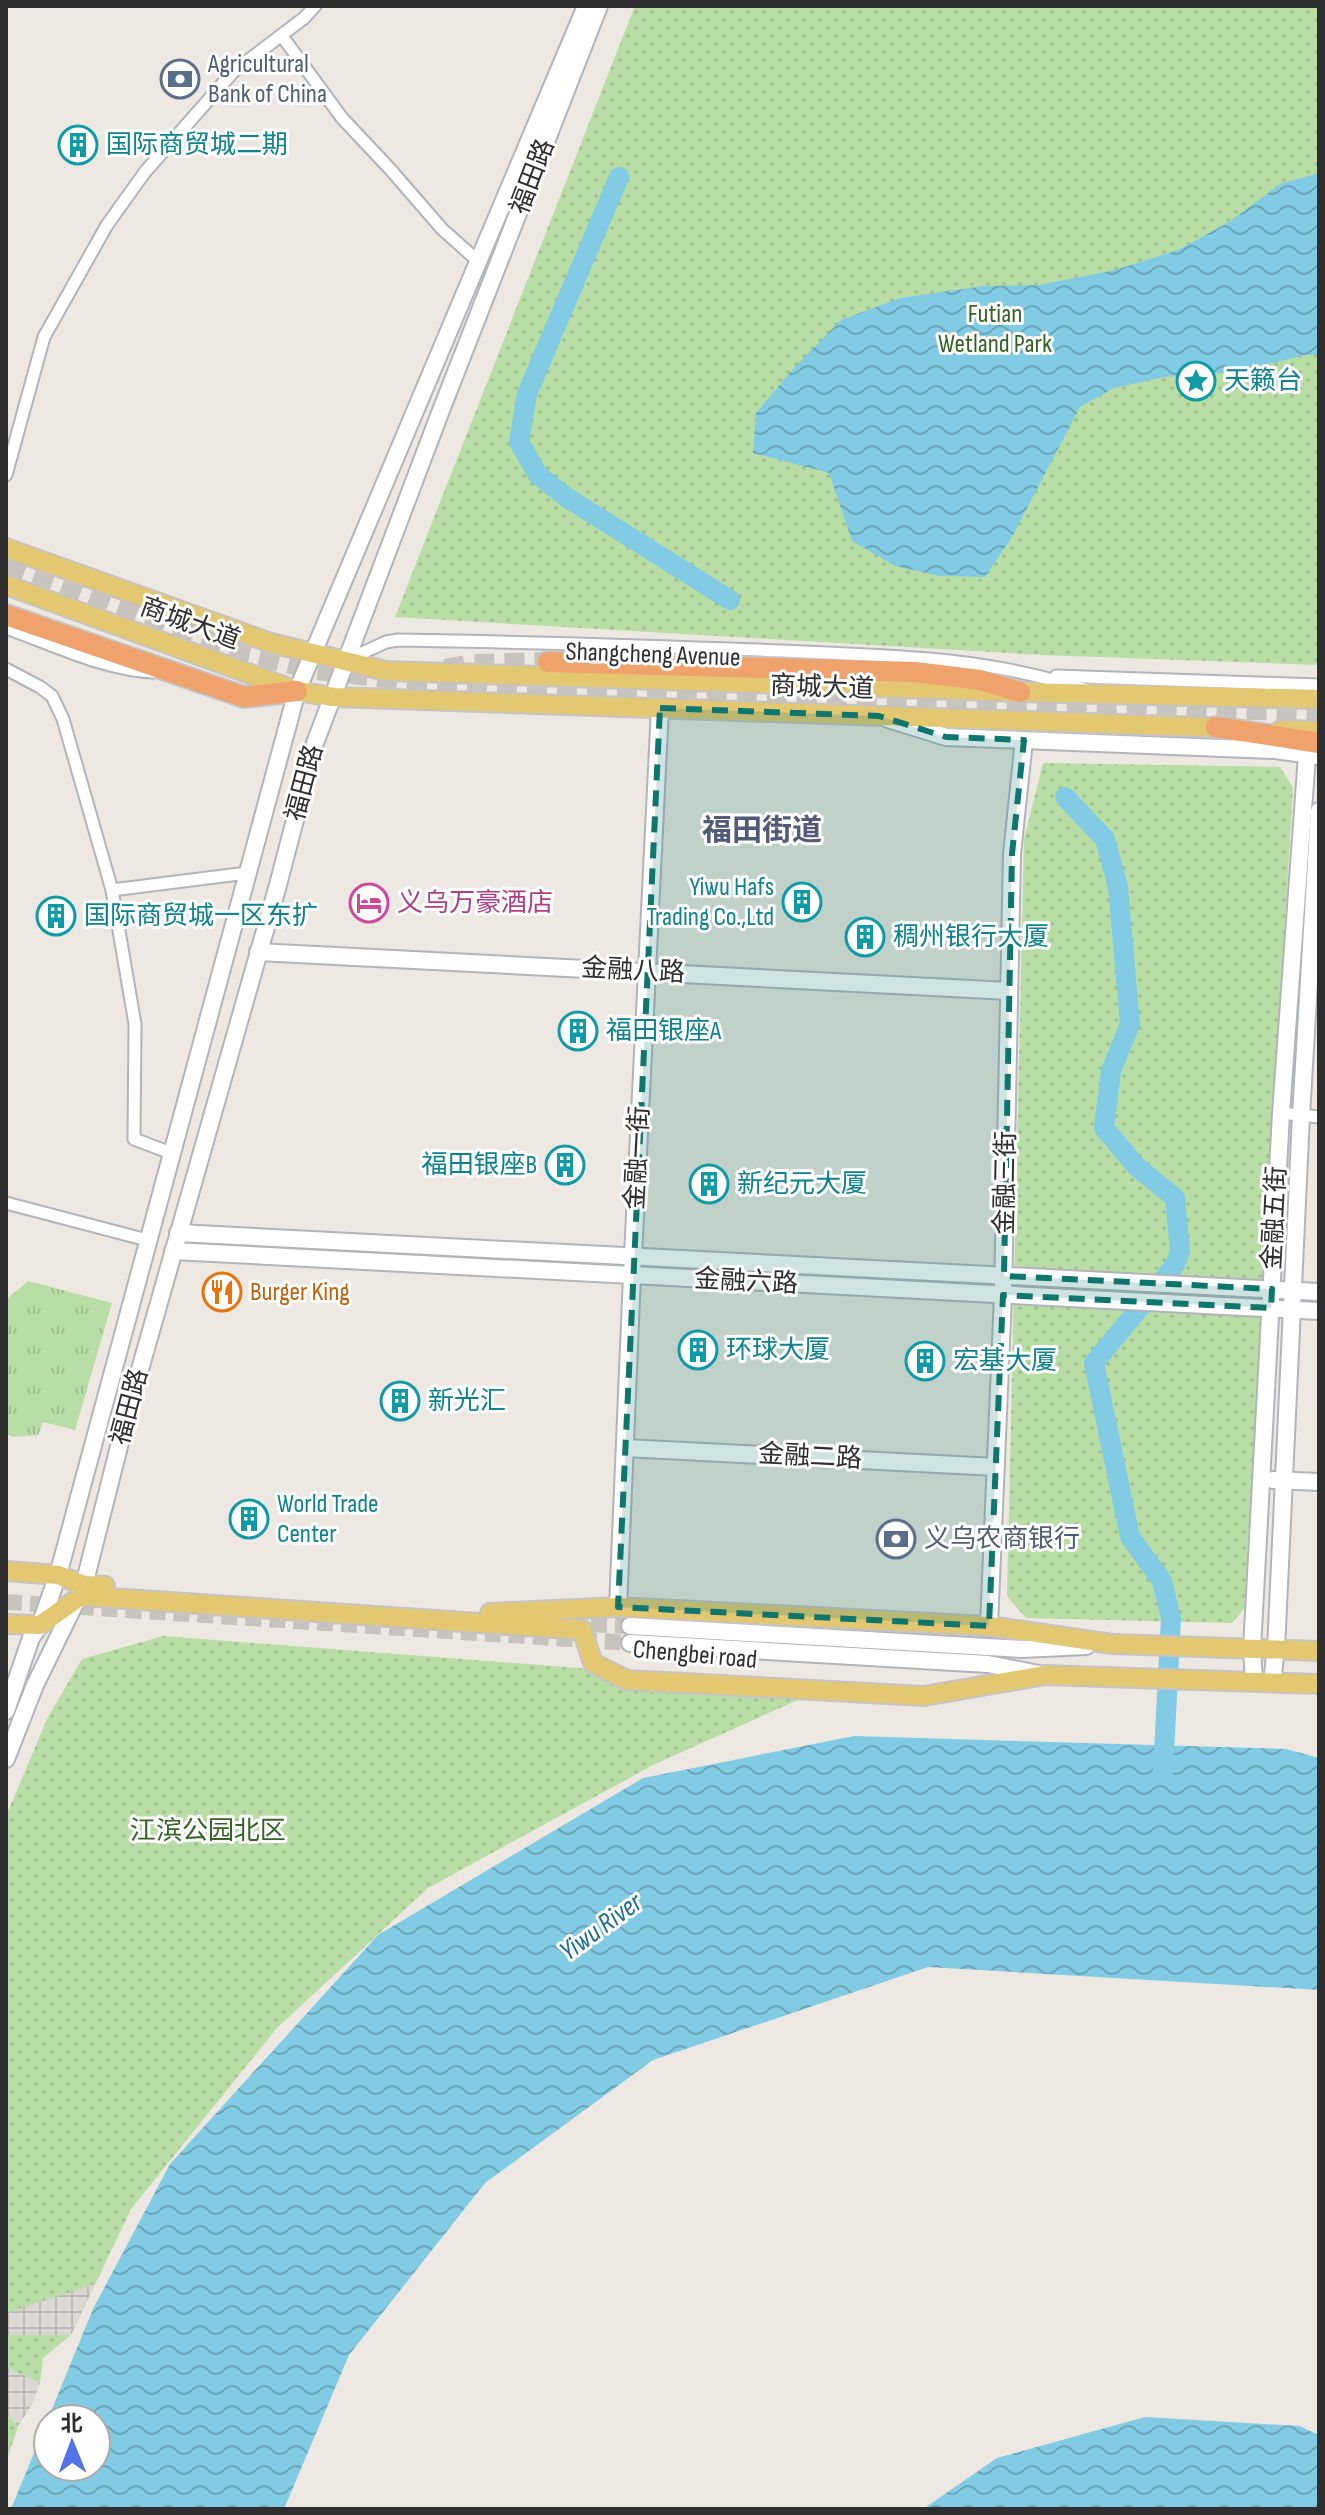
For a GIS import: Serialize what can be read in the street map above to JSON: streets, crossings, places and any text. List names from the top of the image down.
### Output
{
  "streets": {
    "main road": ["商城大道", "Shangcheng Avenue", "Chengbei road"],
    "street": [
      "福田路",
      "金融八路",
      "金融一街",
      "金融三街",
      "金融五街",
      "金融六路",
      "金融二路"
    ]
  },
  "crossings": [
    ["福田路", "商城大道"],
    ["福田路", "Shangcheng Avenue"],
    ["福田路", "金融八路"],
    ["福田路", "金融六路"],
    ["福田路", "Chengbei road"],
    ["商城大道", "金融一街"],
    ["金融八路", "金融一街"],
    ["金融八路", "金融三街"],
    ["金融一街", "金融六路"],
    ["金融一街", "金融二路"],
    ["金融一街", "Chengbei road"],
    ["金融三街", "金融六路"],
    ["金融三街", "金融二路"],
    ["金融三街", "Chengbei road"],
    ["金融五街", "金融六路"],
    ["金融五街", "Chengbei road"]
  ],
  "districts": ["福田街道"],
  "water": ["Yiwu River"],
  "parks": ["Futian Wetland Park", "江滨公园北区"],
  "places": {
    "bank": ["Agricultural Bank of China", "义乌农商银行"],
    "building": [
      "国际商贸城二期",
      "Yiwu Hafs Trading Co.,Ltd",
      "国际商贸城一区东扩",
      "稠州银行大厦",
      "福田银座A",
      "福田银座B",
      "新纪元大厦",
      "环球大厦",
      "宏基大厦",
      "新光汇",
      "World Trade Center"
    ],
    "place": ["天籁台"],
    "hotel": ["义乌万豪酒店"],
    "restaurant": ["Burger King"]
  },
  "north": "top"
}
